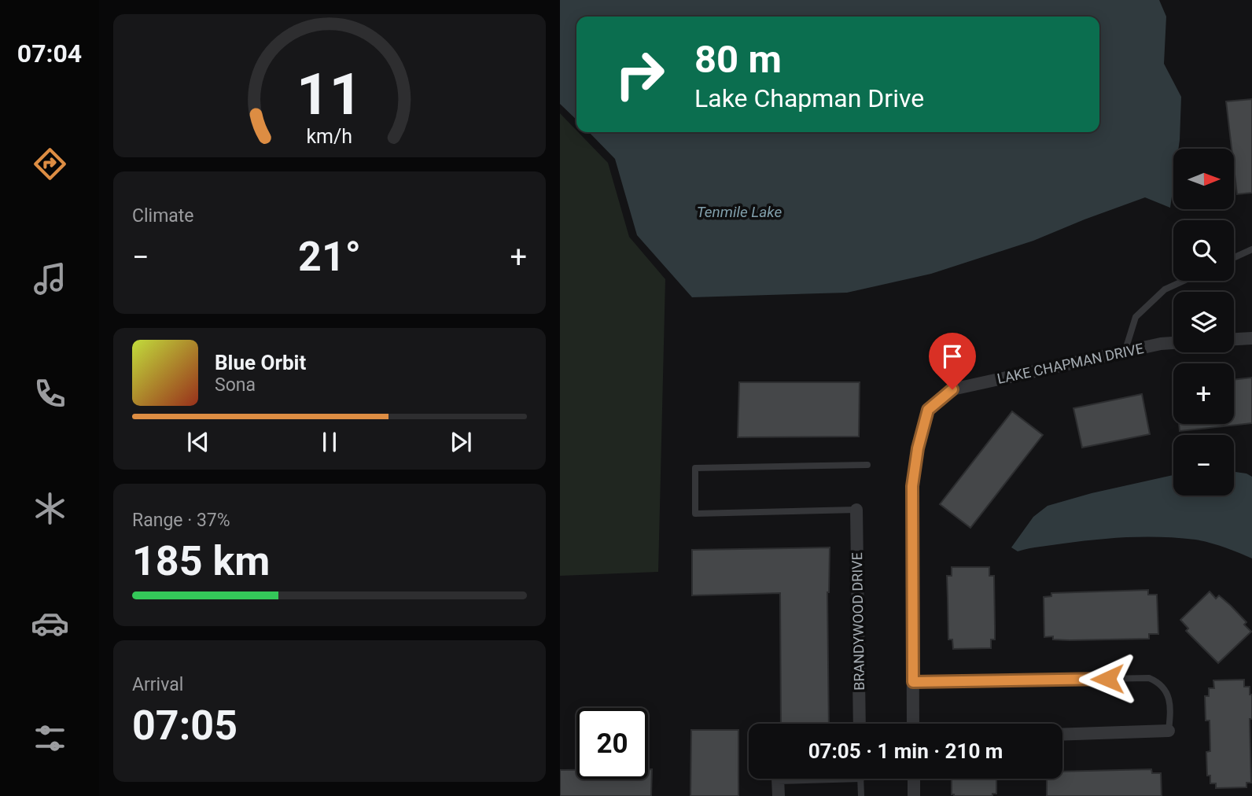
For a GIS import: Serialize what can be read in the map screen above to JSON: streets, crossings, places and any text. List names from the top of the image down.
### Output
{
  "streets": {
    "street": ["LAKE CHAPMAN DRIVE", "BRANDYWOOD DRIVE"]
  },
  "water": ["Tenmile Lake"],
  "north": "right",
  "page": {
    "tabs": "07:04",
    "turn": ["80 m", "Lake Chapman Drive"],
    "map_buttons": ["+", "−"],
    "tile": [
      "Climate",
      ["Range · 37%", "185 km"],
      ["Arrival", "07:05"]
    ],
    "heat": ["−", "21°", "+"],
    "song": ["Blue Orbit", "Sona"],
    "limit": "20",
    "trip": "07:05 · 1 min · 210 m",
    "gauge": ["11", "km/h"]
  }
}
